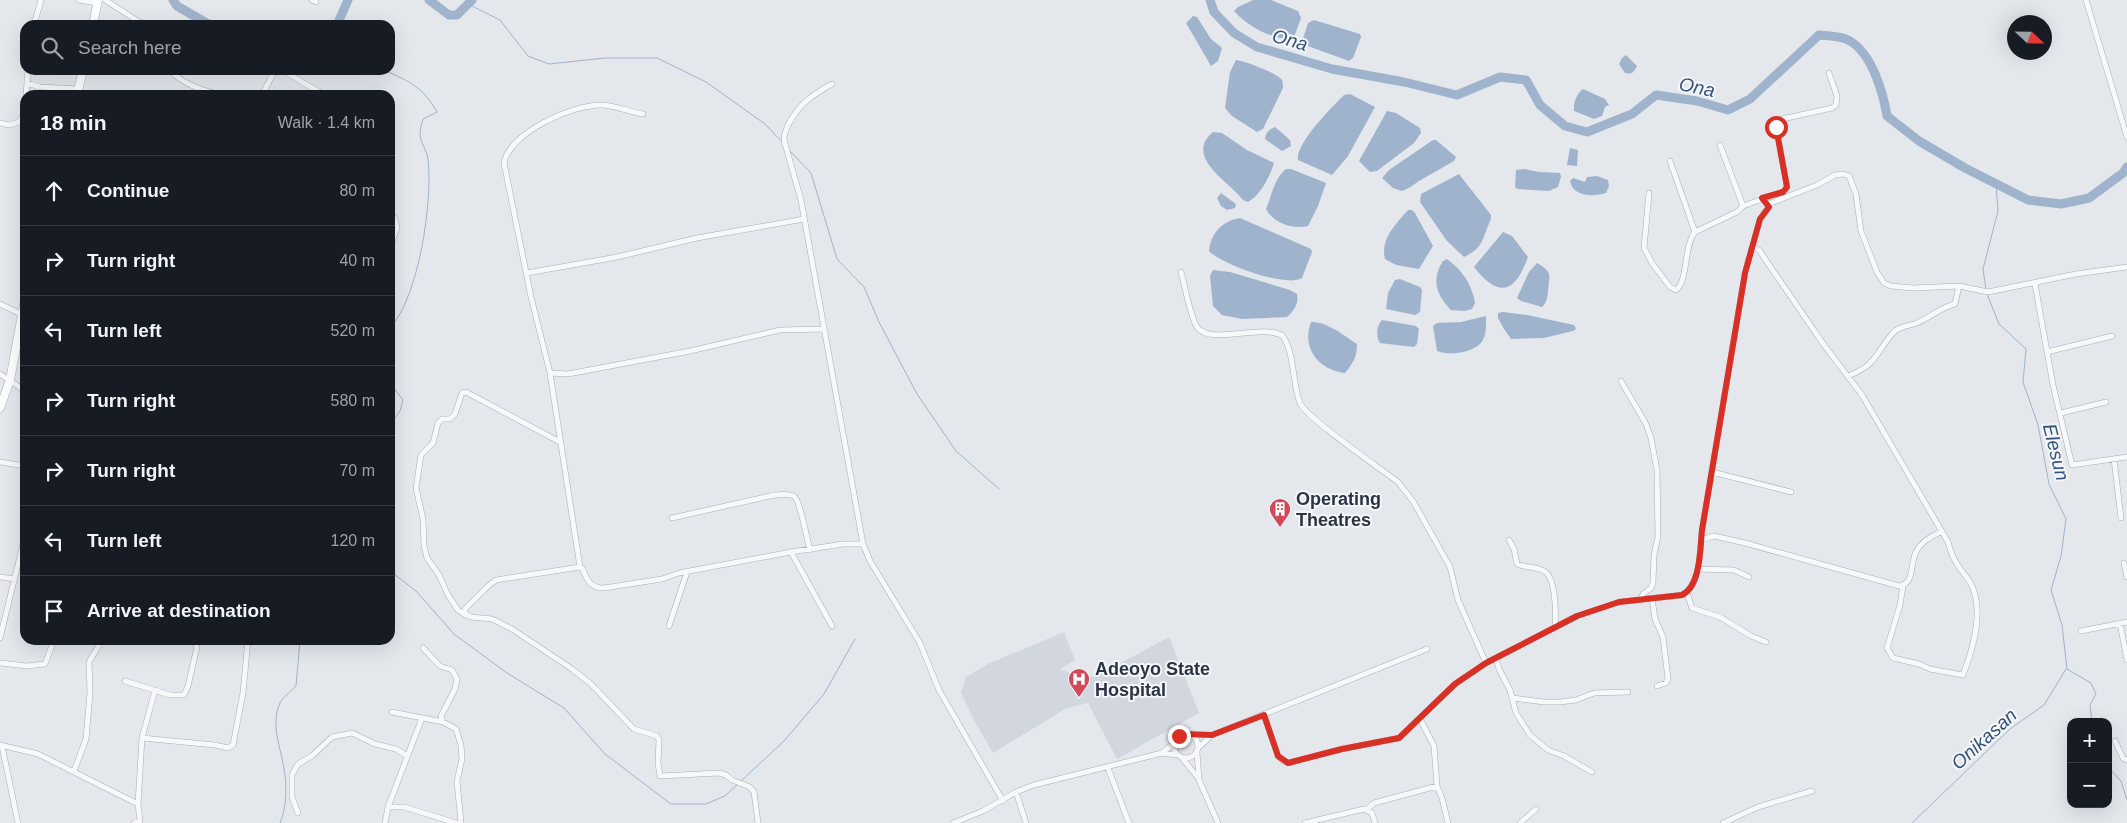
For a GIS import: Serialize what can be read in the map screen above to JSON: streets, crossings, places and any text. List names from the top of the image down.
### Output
{
  "water": ["Ona", "Elesun", "Onikasan"],
  "places": {
    "building": ["Operating Theatres"],
    "hospital": ["Adeoyo State Hospital"]
  },
  "north": "right",
  "page": {
    "search": "Search here",
    "heading": ["18 min", "Walk · 1.4 km"],
    "list": [
      ["Continue", "80 m"],
      ["Turn right", "40 m"],
      ["Turn left", "520 m"],
      ["Turn right", "580 m"],
      ["Turn right", "70 m"],
      ["Turn left", "120 m"],
      "Arrive at destination"
    ],
    "map_buttons": ["+", "−"]
  }
}
